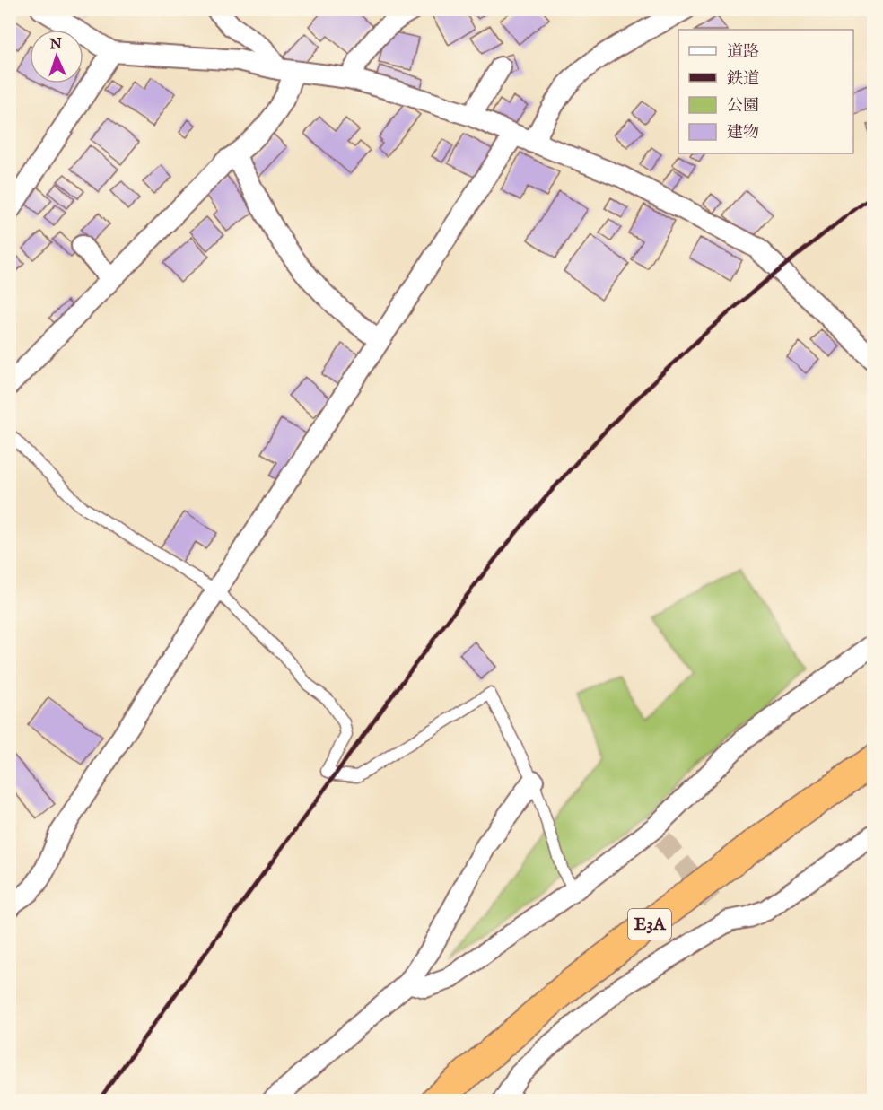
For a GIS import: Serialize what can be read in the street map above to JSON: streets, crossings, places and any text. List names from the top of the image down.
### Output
{
  "streets": {
    "highway": ["E3A"]
  },
  "legend": [
    "道路",
    "鉄道",
    "公園",
    "建物"
  ],
  "north": "top"
}
